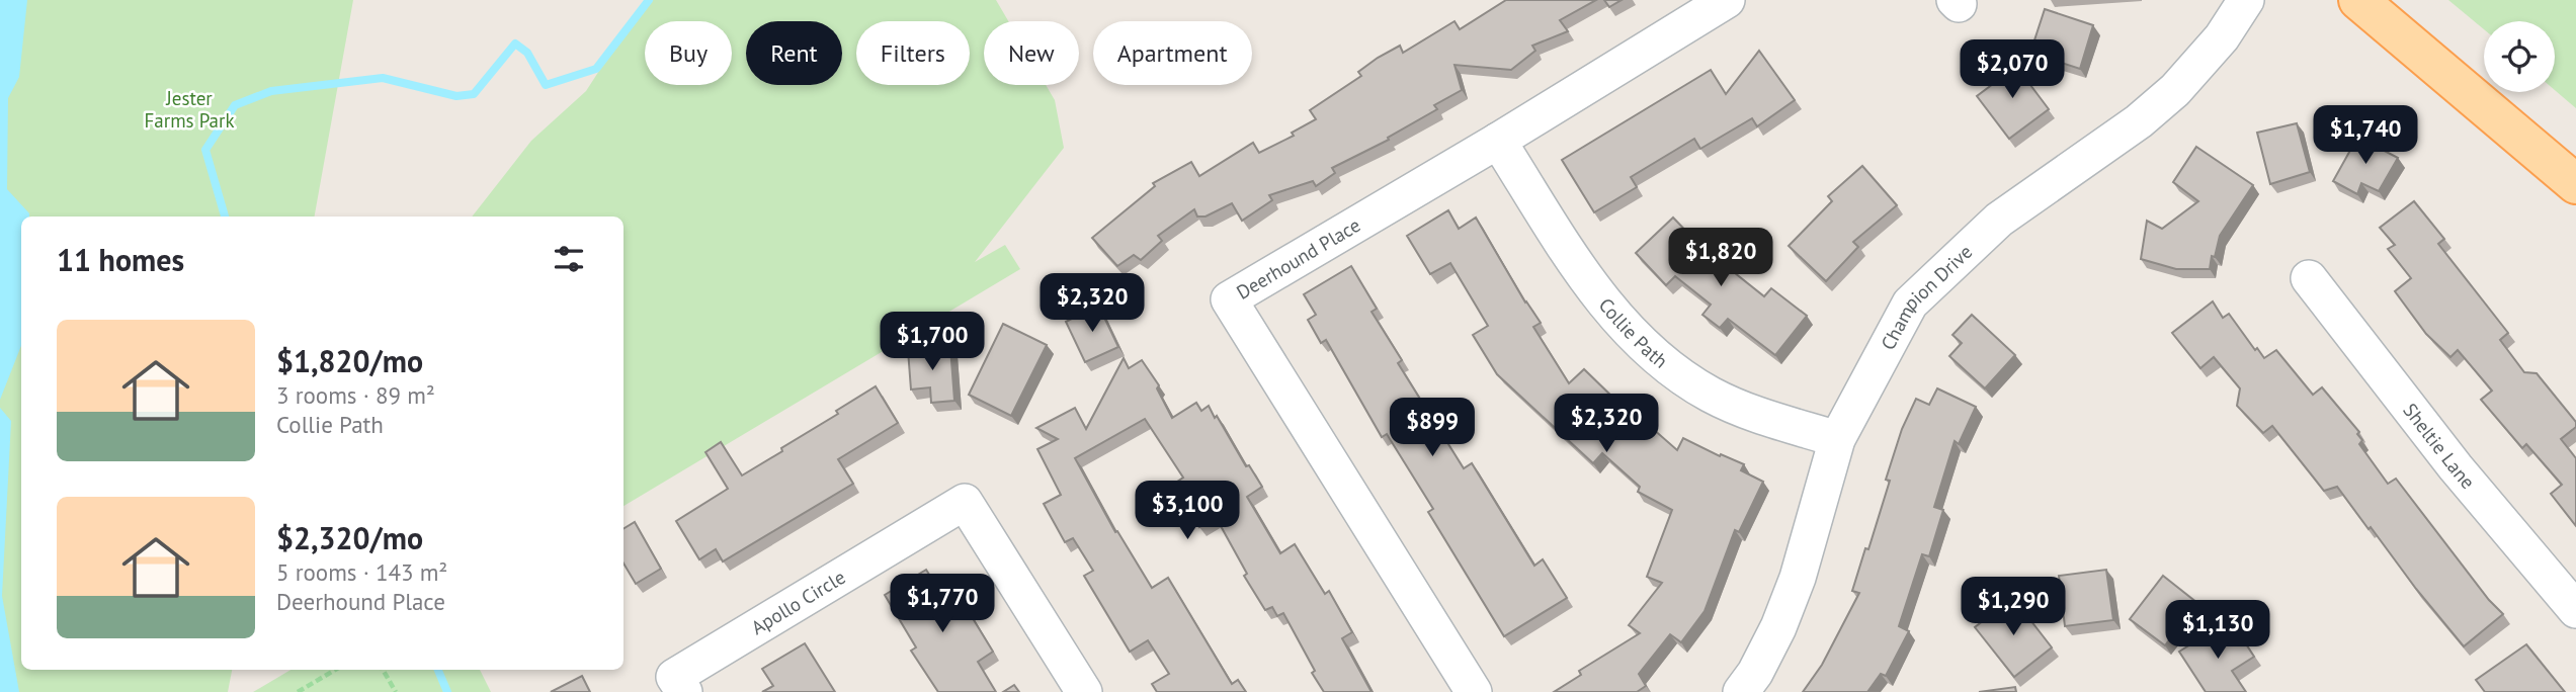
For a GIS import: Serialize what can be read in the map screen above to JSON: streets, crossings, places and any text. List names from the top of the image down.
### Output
{
  "streets": {
    "street": [
      "Deerhound Place",
      "Champion Drive",
      "Collie Path",
      "Sheltie Lane",
      "Apollo Circle"
    ]
  },
  "crossings": [
    ["Deerhound Place", "Collie Path"],
    ["Champion Drive", "Collie Path"]
  ],
  "parks": ["Jester Farms Park"],
  "page": {
    "chip": [
      "Buy",
      "Rent",
      "Filters",
      "New",
      "Apartment"
    ],
    "price": [
      "$2,070",
      "$1,740",
      "$1,820",
      "$2,320",
      "$1,700",
      "$2,320",
      "$899",
      "$3,100",
      "$1,770",
      "$1,290",
      "$1,130"
    ],
    "heading": "11 homes",
    "list": [
      {
        "name": "$1,820/mo",
        "note": "3 rooms · 89 m² · Collie Path"
      },
      {
        "name": "$2,320/mo",
        "note": "5 rooms · 143 m² · Deerhound Place"
      }
    ]
  }
}
